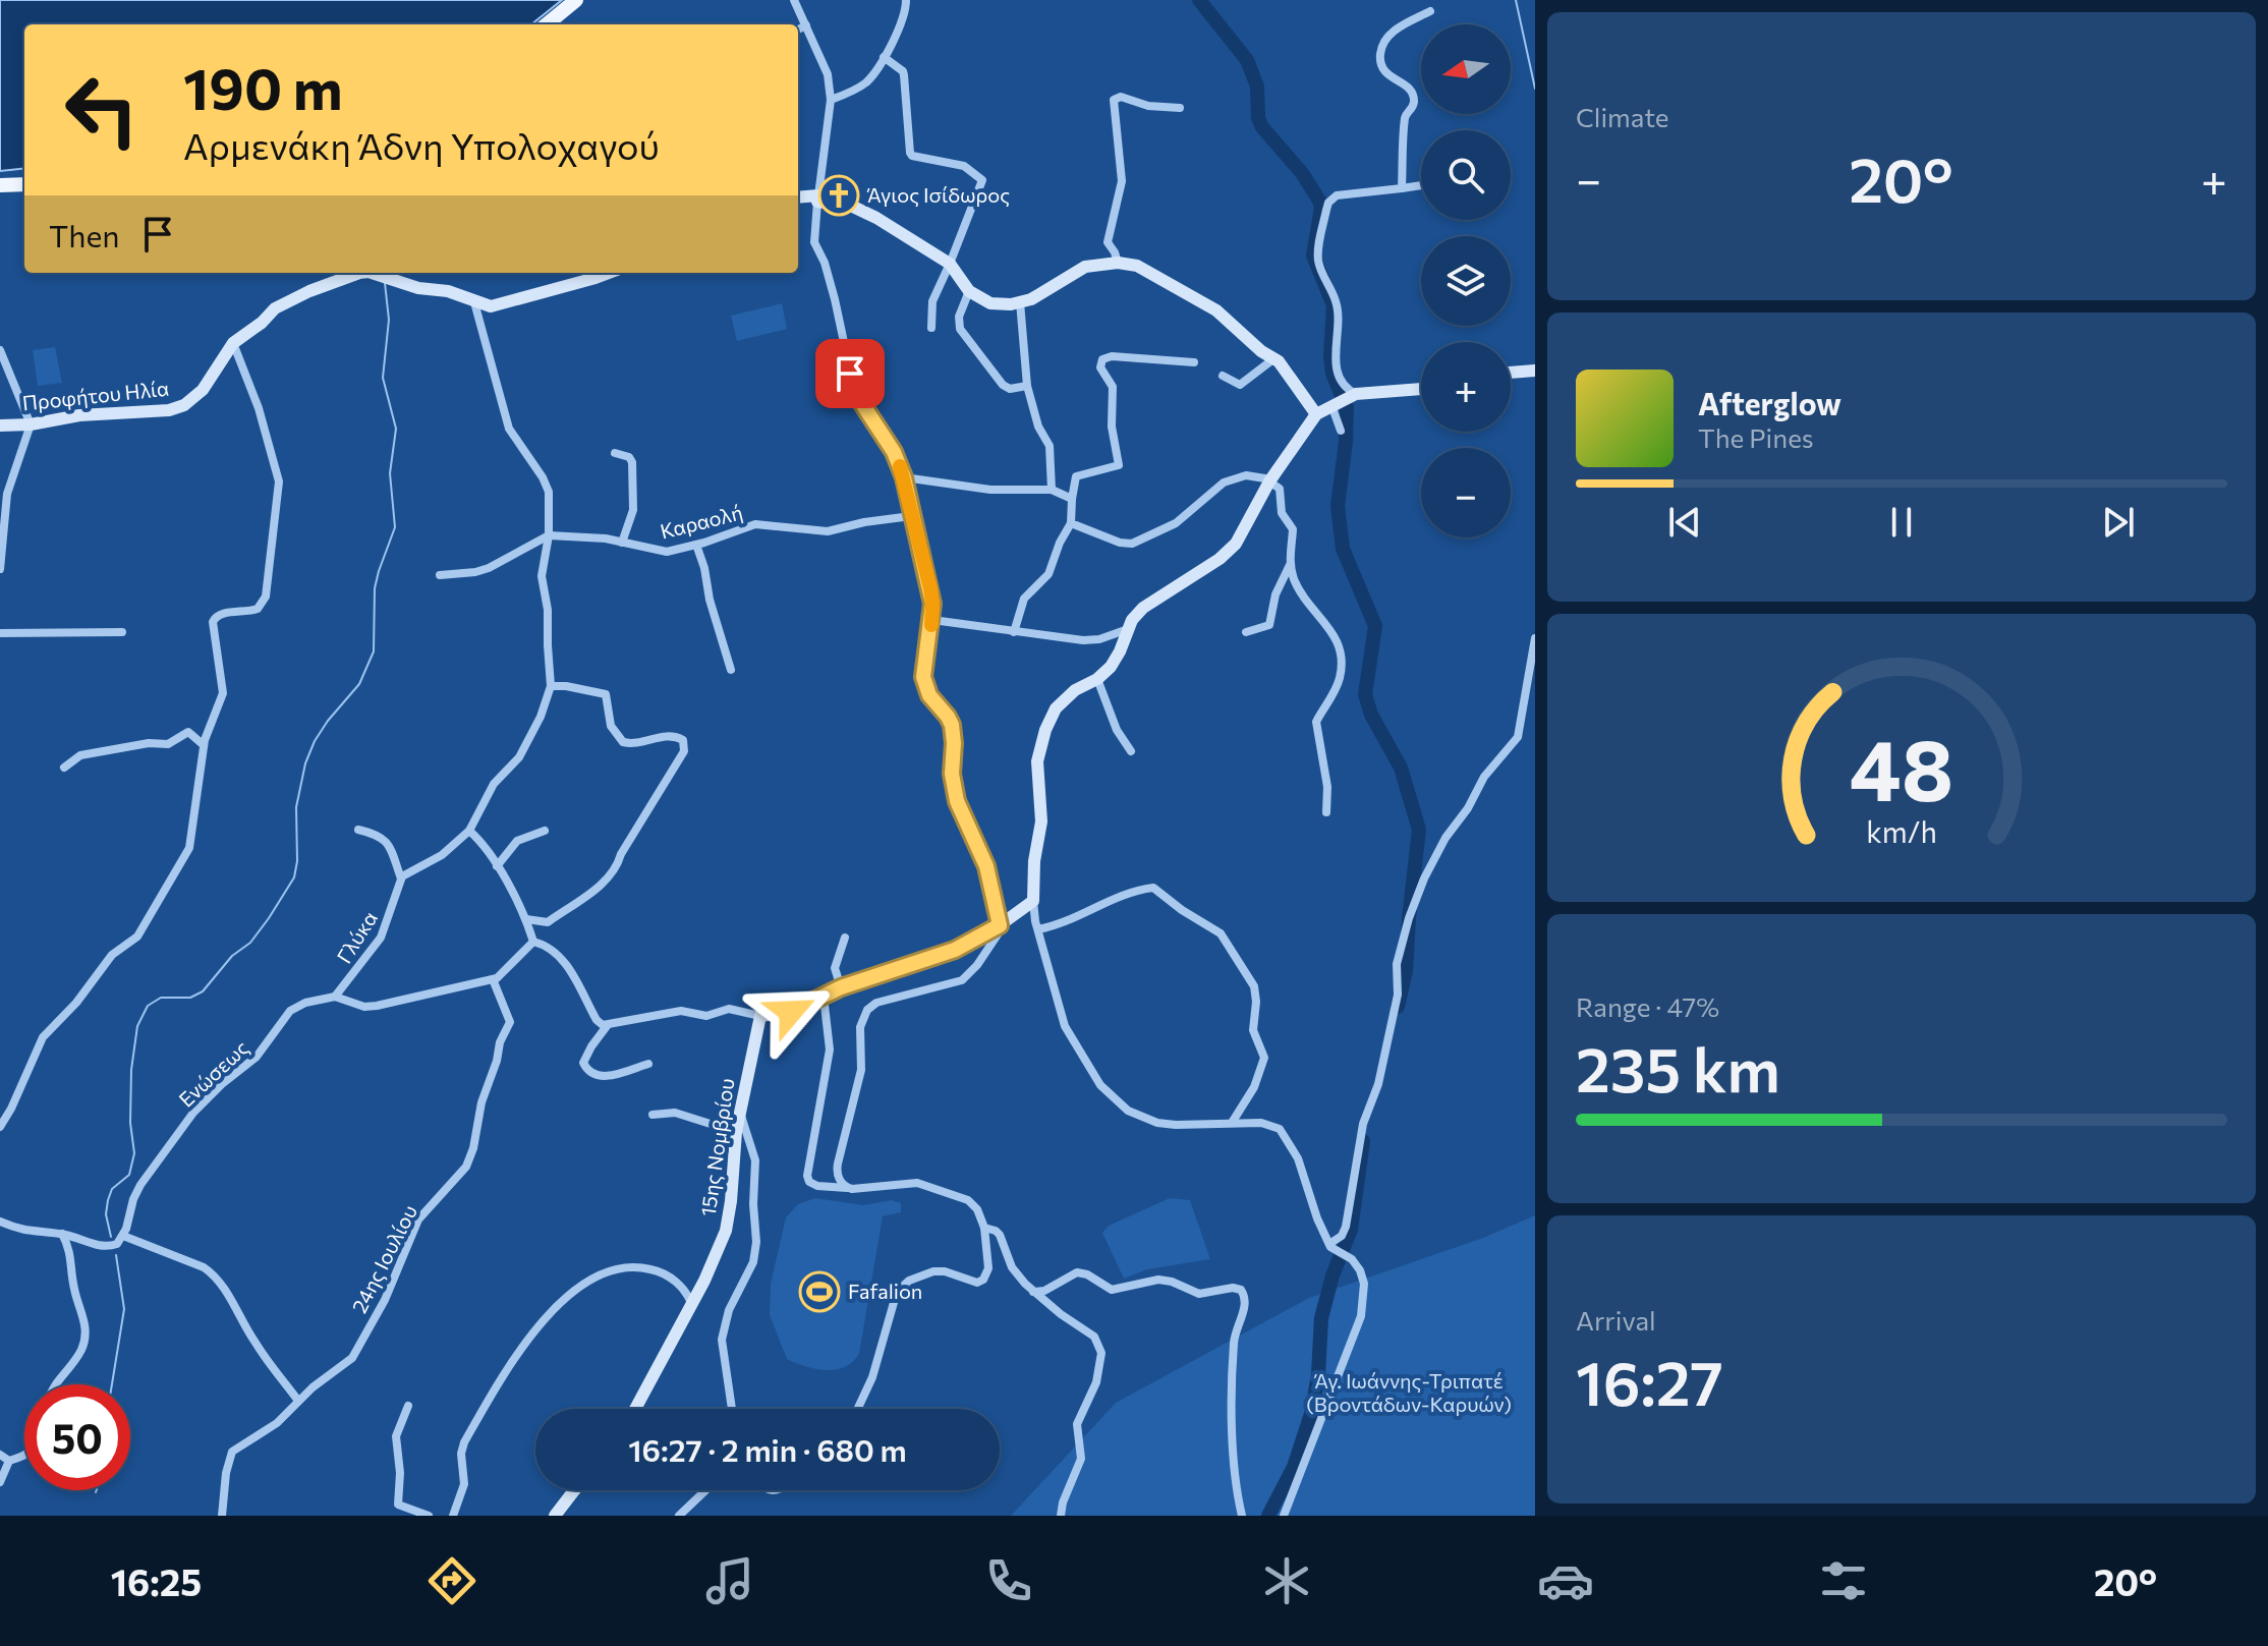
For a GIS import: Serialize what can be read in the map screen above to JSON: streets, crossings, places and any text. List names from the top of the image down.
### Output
{
  "streets": {
    "main road": ["Προφήτου Ηλία", "15ης Νομβρίου"],
    "street": [
      "Καραολή",
      "Γλύκα",
      "Ενώσεως",
      "24ης Ιουλίου"
    ]
  },
  "crossings": [
    ["Γλύκα", "Ενώσεως"],
    ["Ενώσεως", "24ης Ιουλίου"]
  ],
  "parks": ["Άγ. Ιωάννης-Τριπατέ (Βροντάδων-Καρυών)"],
  "places": {
    "church": ["Άγιος Ισίδωρος"],
    "sports": ["Fafalion"]
  },
  "north": "left",
  "page": {
    "tile": [
      "Climate",
      ["Range · 47%", "235 km"],
      ["Arrival", "16:27"]
    ],
    "map_buttons": ["+", "−"],
    "turn": ["190 m", "Αρμενάκη Άδνη Υπολοχαγού"],
    "heat": ["−", "20°", "+"],
    "then": "Then",
    "song": ["Afterglow", "The Pines"],
    "limit": "50",
    "trip": "16:27 · 2 min · 680 m",
    "tabs": ["16:25", "20°"],
    "gauge": ["48", "km/h"]
  }
}
